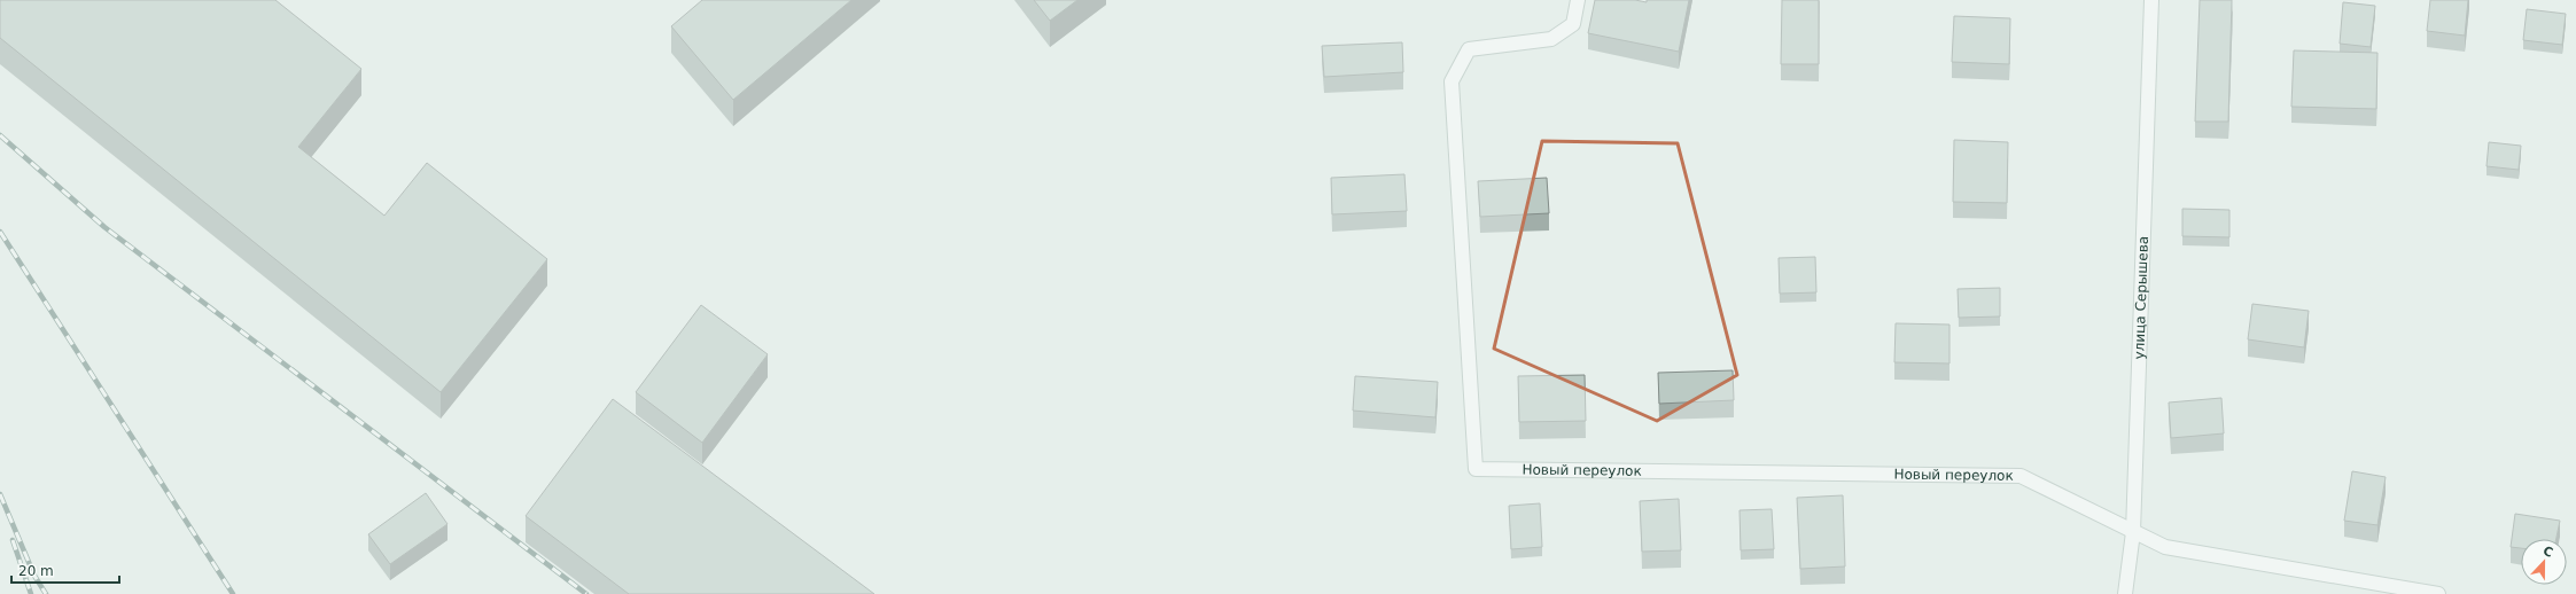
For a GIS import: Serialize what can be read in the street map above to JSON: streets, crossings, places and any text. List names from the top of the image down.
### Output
{
  "streets": {
    "street": ["улица Серышева", "Новый переулок"]
  },
  "crossings": [
    ["улица Серышева", "Новый переулок"]
  ],
  "scale_bar": "20 m",
  "north": "top"
}
